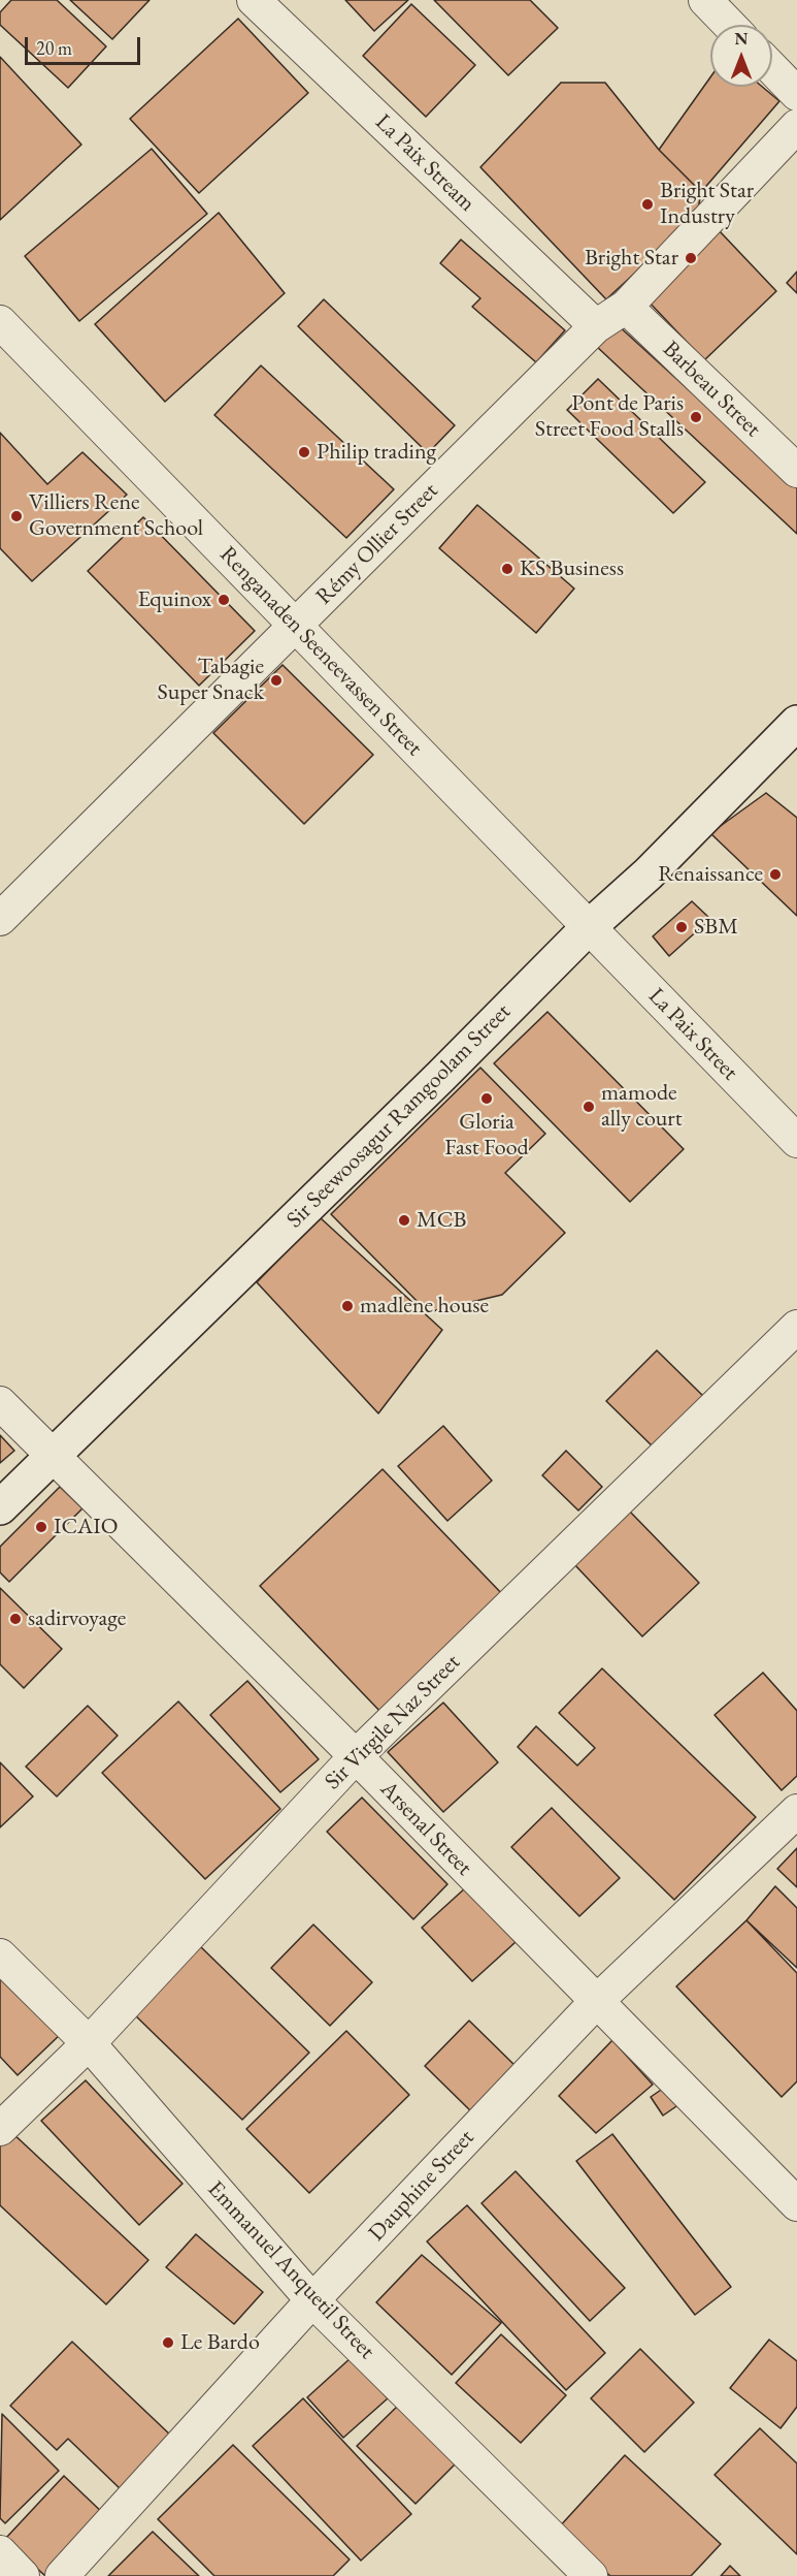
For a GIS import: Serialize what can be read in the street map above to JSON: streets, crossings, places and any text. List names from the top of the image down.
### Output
{
  "streets": {
    "main road": ["Sir Seewoosagur Ramgoolam Street"],
    "street": [
      "La Paix Stream",
      "Barbeau Street",
      "Rémy Ollier Street",
      "Renganaden Seeneevassen Street",
      "La Paix Street",
      "Sir Virgile Naz Street",
      "Arsenal Street",
      "Dauphine Street",
      "Emmanuel Anquetil Street"
    ]
  },
  "crossings": [
    ["La Paix Stream", "Rémy Ollier Street"],
    ["Barbeau Street", "Rémy Ollier Street"],
    ["Rémy Ollier Street", "Renganaden Seeneevassen Street"],
    ["Renganaden Seeneevassen Street", "La Paix Street"],
    ["Renganaden Seeneevassen Street", "Sir Seewoosagur Ramgoolam Street"],
    ["La Paix Street", "Sir Seewoosagur Ramgoolam Street"],
    ["Sir Seewoosagur Ramgoolam Street", "Arsenal Street"],
    ["Sir Virgile Naz Street", "Arsenal Street"],
    ["Sir Virgile Naz Street", "Emmanuel Anquetil Street"],
    ["Arsenal Street", "Dauphine Street"],
    ["Dauphine Street", "Emmanuel Anquetil Street"]
  ],
  "places": [
    "Bright Star Industry",
    "Bright Star",
    "Pont de Paris Street Food Stalls",
    "Philip trading",
    "Villiers Rene Government School",
    "KS Business",
    "Equinox",
    "Tabagie Super Snack",
    "Renaissance",
    "SBM",
    "Gloria Fast Food",
    "mamode ally court",
    "MCB",
    "madlene house",
    "ICAIO",
    "sadirvoyage",
    "Le Bardo"
  ],
  "scale_bar": "20 m",
  "north": "top"
}
